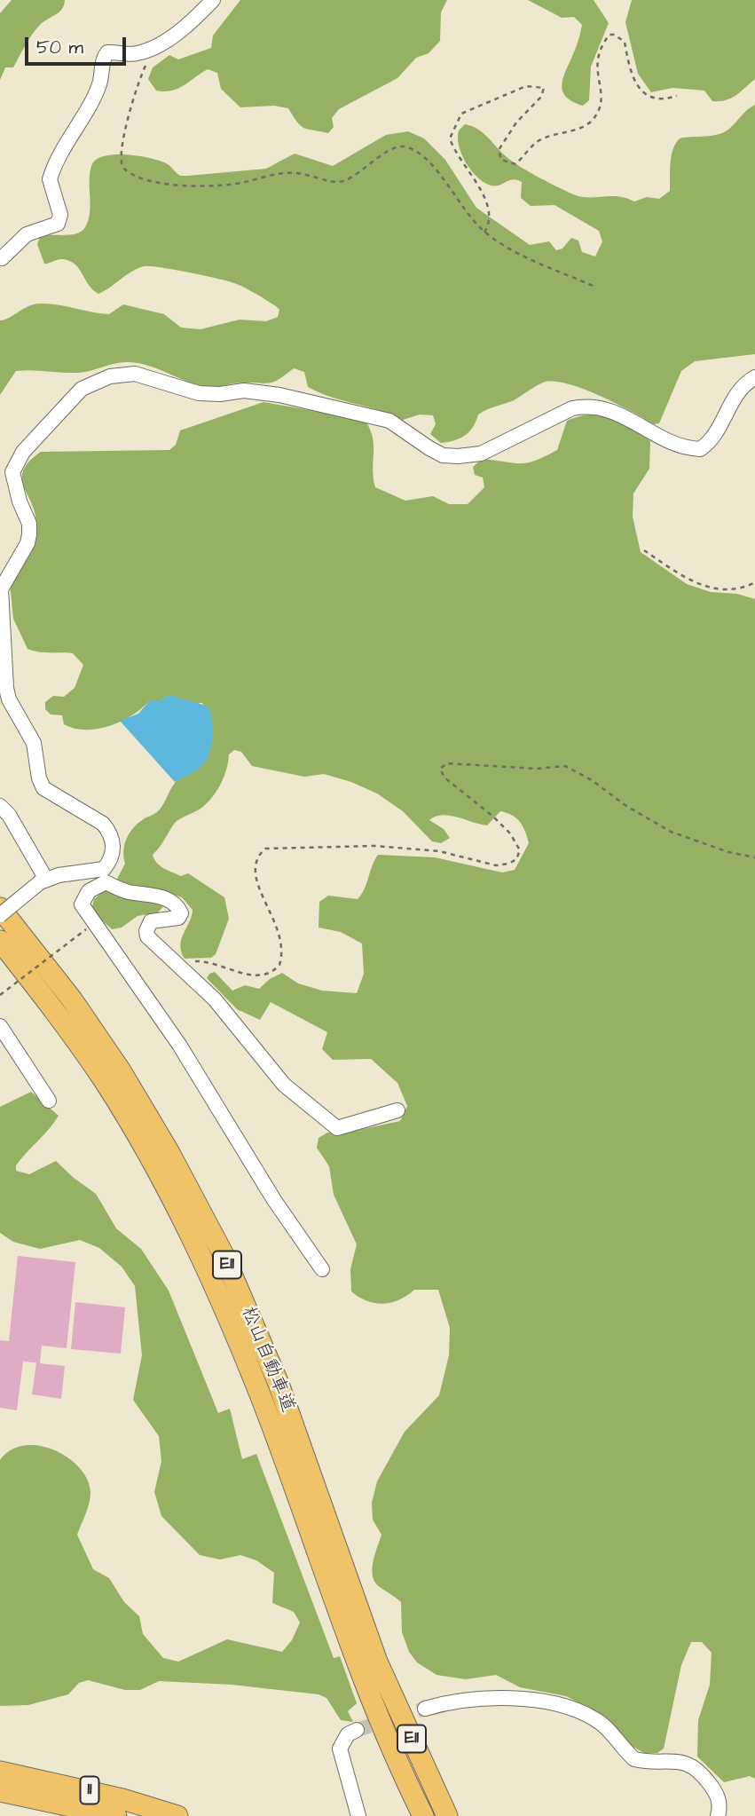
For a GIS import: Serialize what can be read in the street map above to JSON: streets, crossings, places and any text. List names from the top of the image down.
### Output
{
  "streets": {
    "highway": ["E11", "松山自動車道", "11"]
  },
  "scale_bar": "50 m"
}
